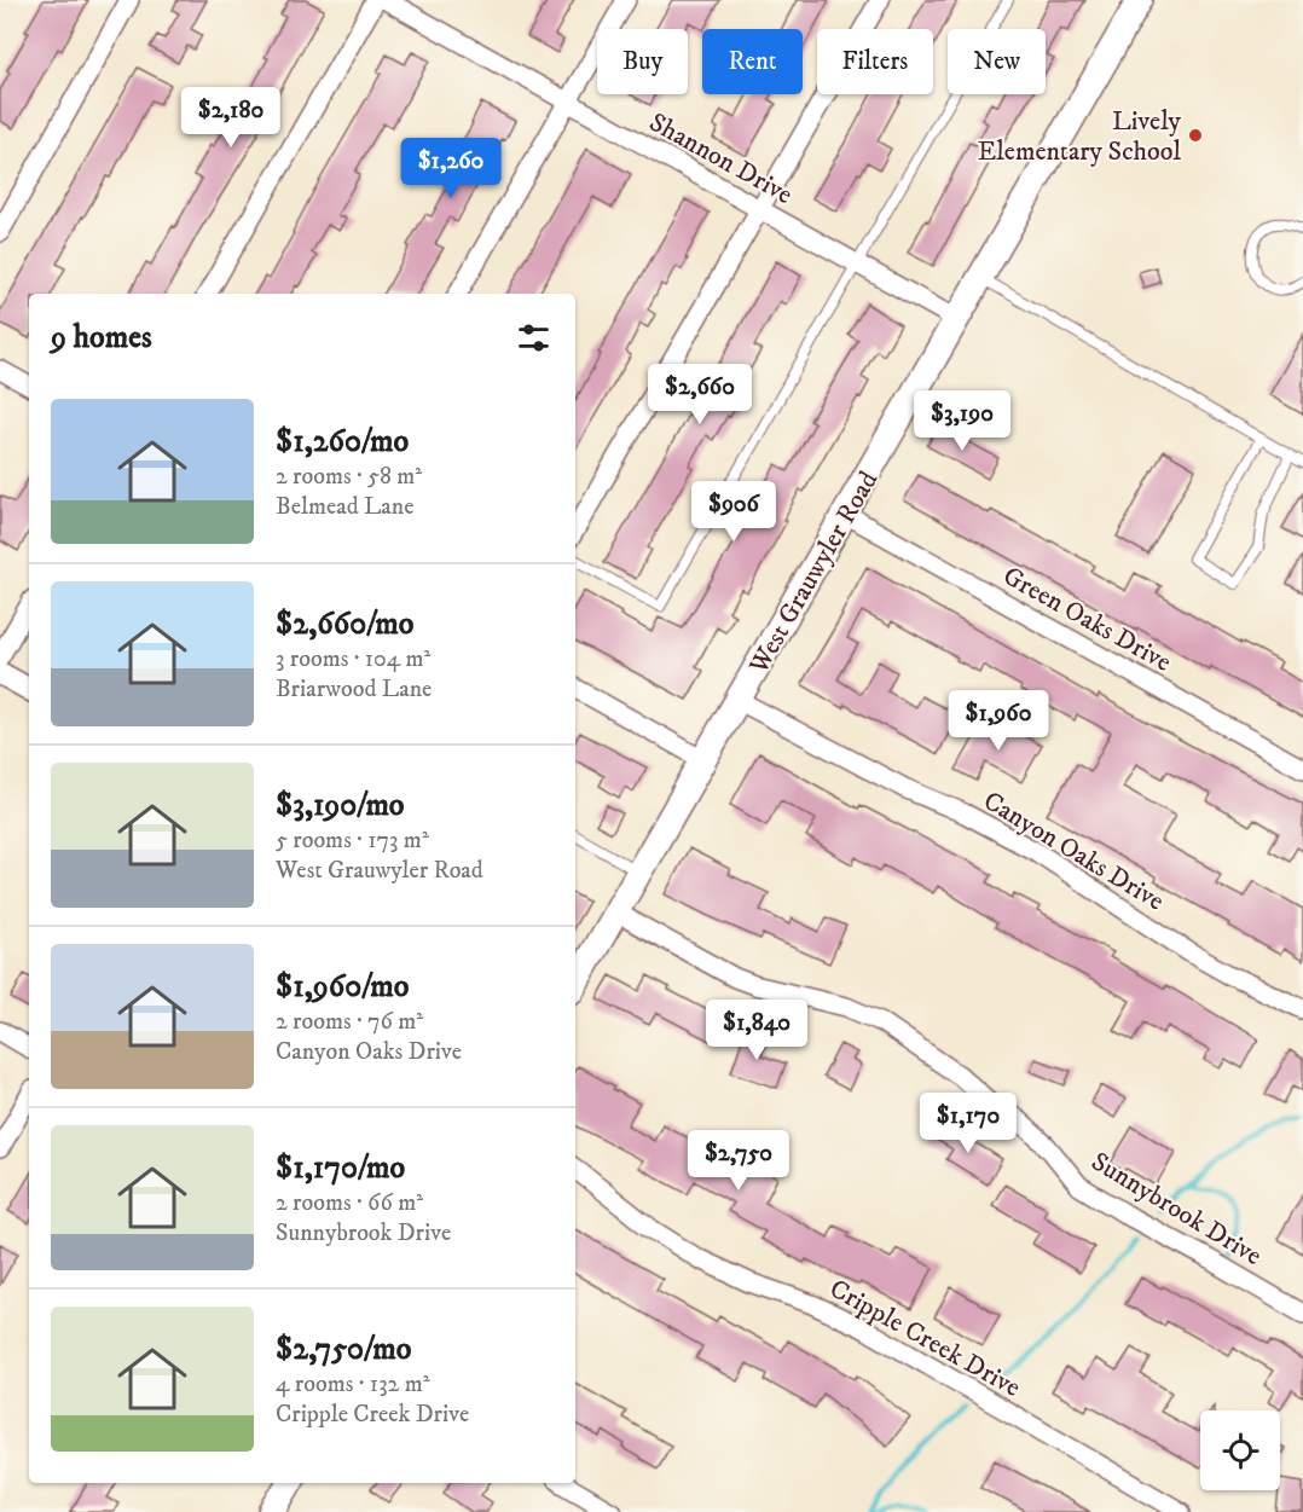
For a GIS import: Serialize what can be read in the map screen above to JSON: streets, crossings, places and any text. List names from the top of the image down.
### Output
{
  "streets": {
    "main road": ["West Grauwyler Road"],
    "street": [
      "Shannon Drive",
      "Green Oaks Drive",
      "Canyon Oaks Drive",
      "Sunnybrook Drive",
      "Cripple Creek Drive"
    ]
  },
  "crossings": [
    ["Shannon Drive", "West Grauwyler Road"],
    ["West Grauwyler Road", "Green Oaks Drive"],
    ["West Grauwyler Road", "Canyon Oaks Drive"],
    ["West Grauwyler Road", "Sunnybrook Drive"]
  ],
  "places": ["Lively Elementary School"],
  "page": {
    "chip": [
      "Buy",
      "Rent",
      "Filters",
      "New"
    ],
    "price": [
      "$2,180",
      "$1,260",
      "$2,660",
      "$3,190",
      "$906",
      "$1,960",
      "$1,840",
      "$1,170",
      "$2,750"
    ],
    "heading": "9 homes",
    "list": [
      {
        "name": "$1,260/mo",
        "note": "2 rooms · 58 m² · Belmead Lane"
      },
      {
        "name": "$2,660/mo",
        "note": "3 rooms · 104 m² · Briarwood Lane"
      },
      {
        "name": "$3,190/mo",
        "note": "5 rooms · 173 m² · West Grauwyler Road"
      },
      {
        "name": "$1,960/mo",
        "note": "2 rooms · 76 m² · Canyon Oaks Drive"
      },
      {
        "name": "$1,170/mo",
        "note": "2 rooms · 66 m² · Sunnybrook Drive"
      },
      {
        "name": "$2,750/mo",
        "note": "4 rooms · 132 m² · Cripple Creek Drive"
      }
    ]
  }
}
